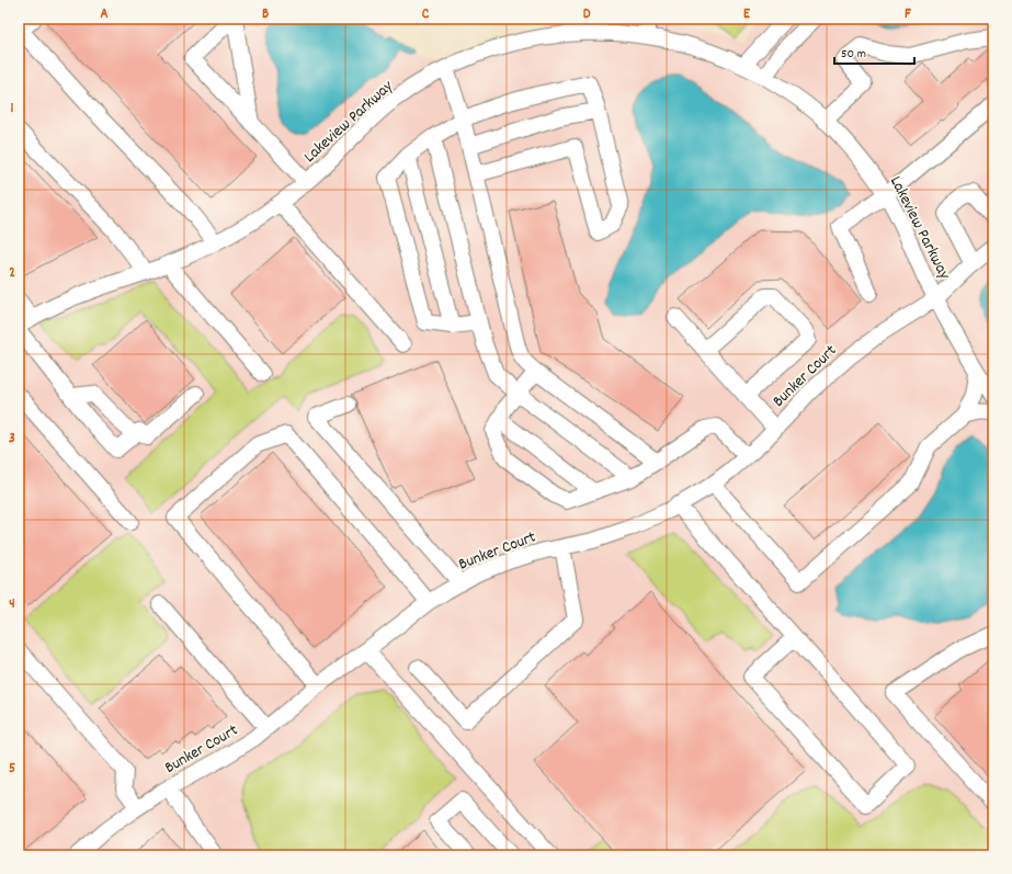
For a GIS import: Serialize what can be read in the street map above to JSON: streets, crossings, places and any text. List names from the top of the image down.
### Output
{
  "streets": {
    "street": ["Lakeview Parkway", "Bunker Court"]
  },
  "crossings": [
    ["Lakeview Parkway", "Bunker Court"]
  ],
  "scale_bar": "50 m",
  "grid": {
    "columns": [
      "A",
      "B",
      "C",
      "D",
      "E",
      "F"
    ],
    "rows": [
      "1",
      "2",
      "3",
      "4",
      "5"
    ]
  }
}
